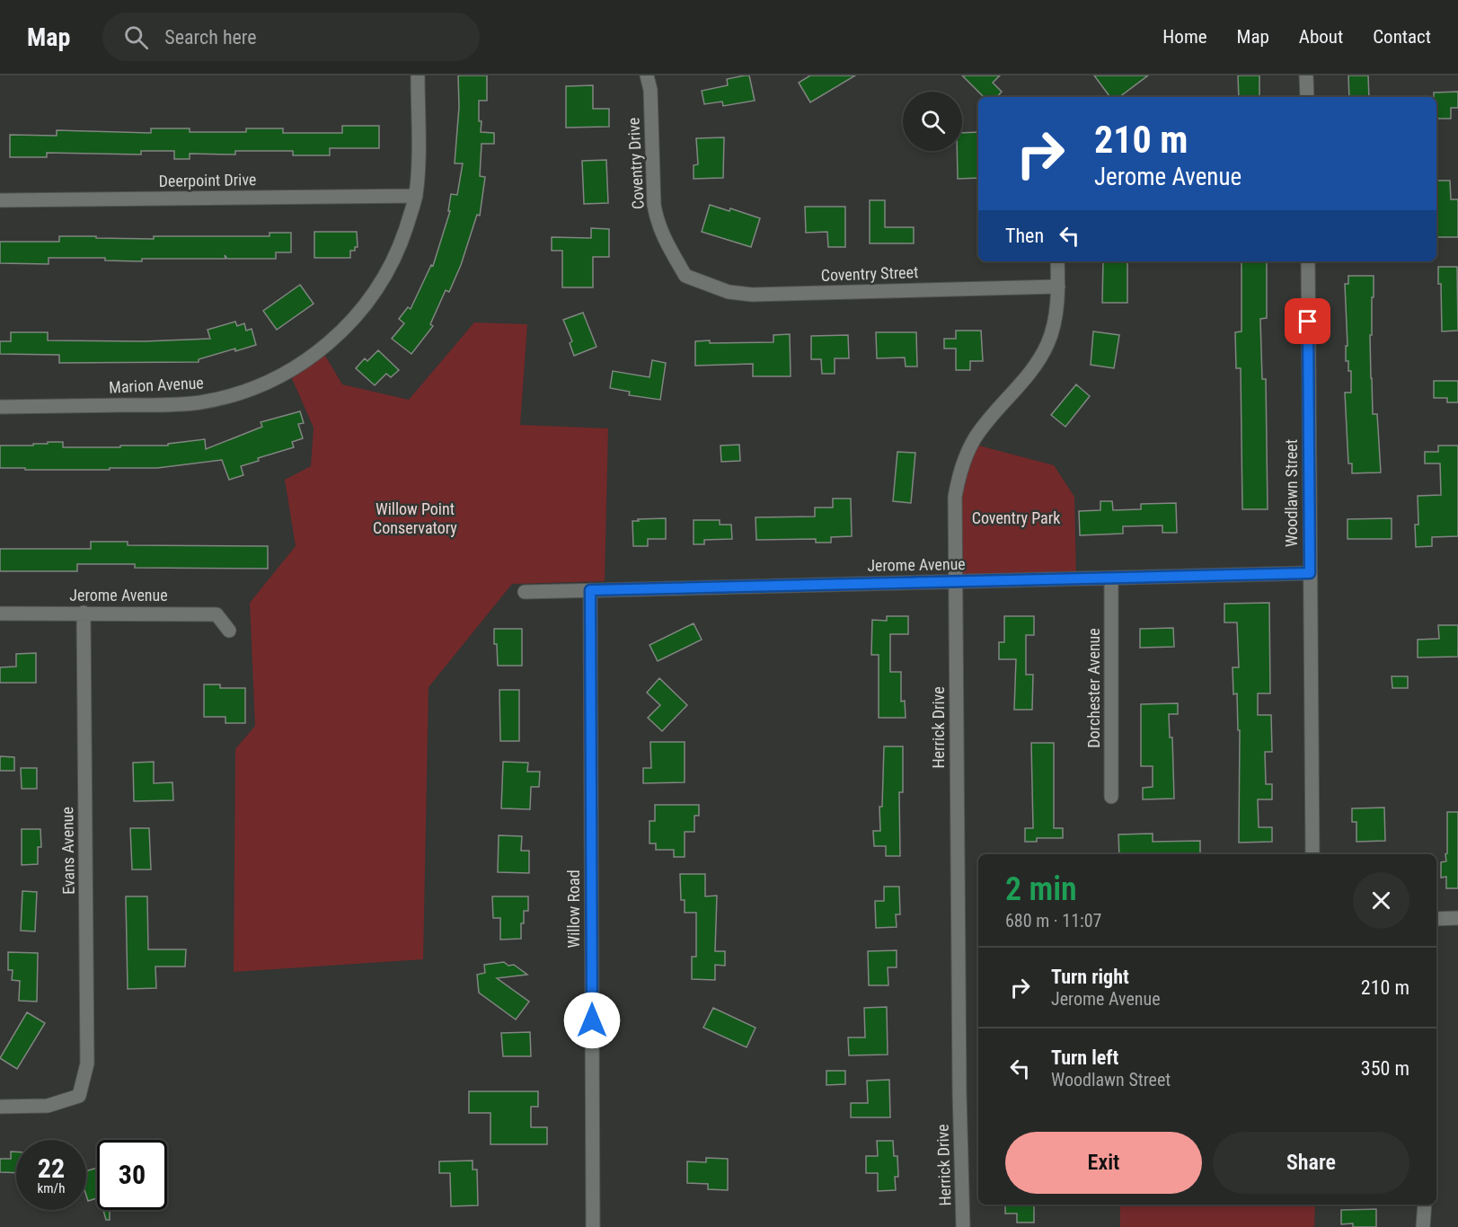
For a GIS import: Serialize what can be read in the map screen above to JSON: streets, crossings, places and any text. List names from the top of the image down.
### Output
{
  "streets": {
    "street": [
      "Coventry Drive",
      "Deerpoint Drive",
      "Coventry Street",
      "Marion Avenue",
      "Woodlawn Street",
      "Jerome Avenue",
      "Dorchester Avenue",
      "Herrick Drive",
      "Evans Avenue",
      "Willow Road"
    ]
  },
  "crossings": [
    ["Coventry Drive", "Coventry Street"],
    ["Deerpoint Drive", "Marion Avenue"],
    ["Coventry Street", "Herrick Drive"],
    ["Woodlawn Street", "Jerome Avenue"],
    ["Jerome Avenue", "Dorchester Avenue"],
    ["Jerome Avenue", "Herrick Drive"],
    ["Jerome Avenue", "Evans Avenue"],
    ["Jerome Avenue", "Willow Road"]
  ],
  "parks": ["Willow Point Conservatory", "Coventry Park"],
  "page": {
    "header": "Map",
    "search": "Search here",
    "nav": [
      "Home",
      "Map",
      "About",
      "Contact"
    ],
    "turn": ["210 m", "Jerome Avenue"],
    "then": "Then",
    "heading": ["2 min", "680 m · 11:07"],
    "list": [
      {
        "name": "Turn right",
        "note": "Jerome Avenue",
        "value": "210 m"
      },
      {
        "name": "Turn left",
        "note": "Woodlawn Street",
        "value": "350 m"
      }
    ],
    "buttons": ["Exit", "Share"],
    "speed": "22 km/h",
    "limit": "30"
  }
}
